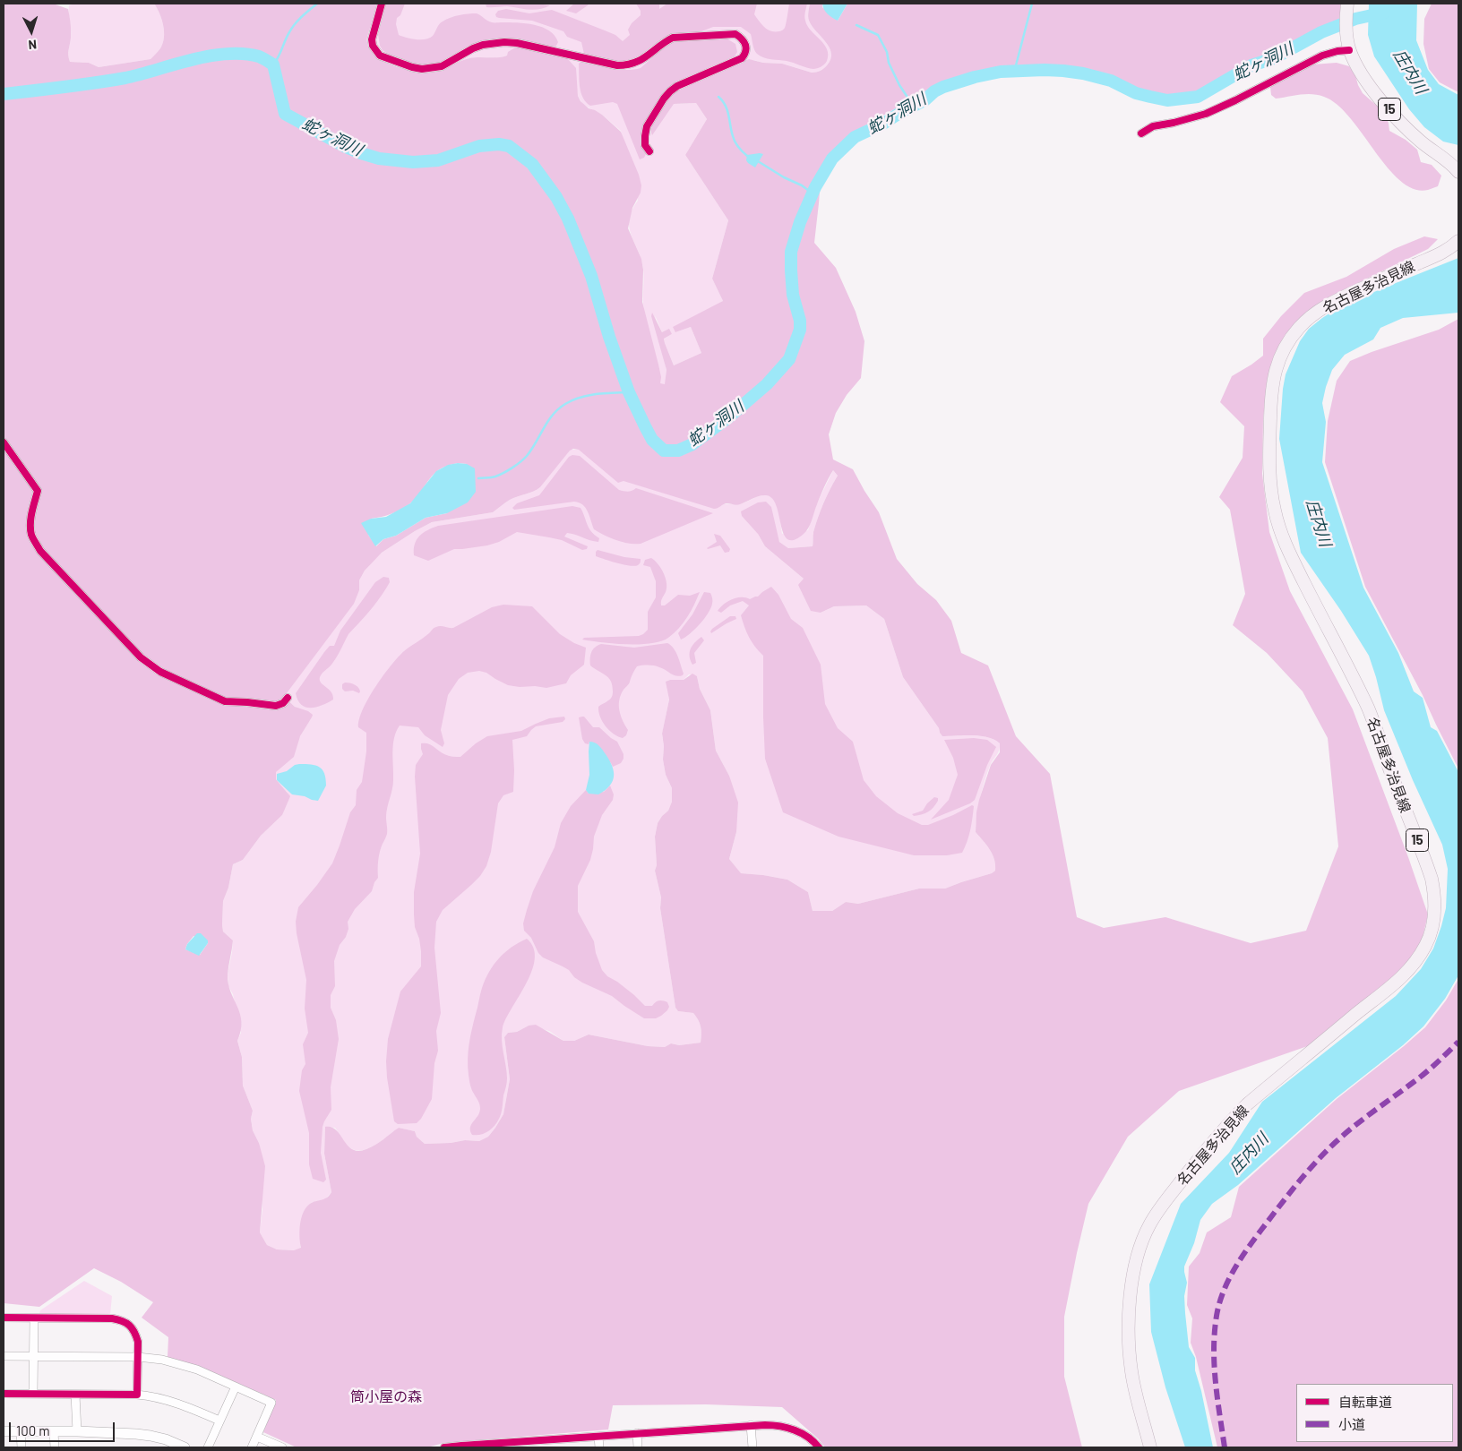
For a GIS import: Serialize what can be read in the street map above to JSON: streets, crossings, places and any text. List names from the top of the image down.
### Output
{
  "streets": {
    "main road": ["15", "名古屋多治見線"]
  },
  "water": ["蛇ヶ洞川", "庄内川"],
  "parks": ["筒小屋の森"],
  "legend": ["自転車道", "小道"],
  "scale_bar": "100 m",
  "north": "bottom"
}
